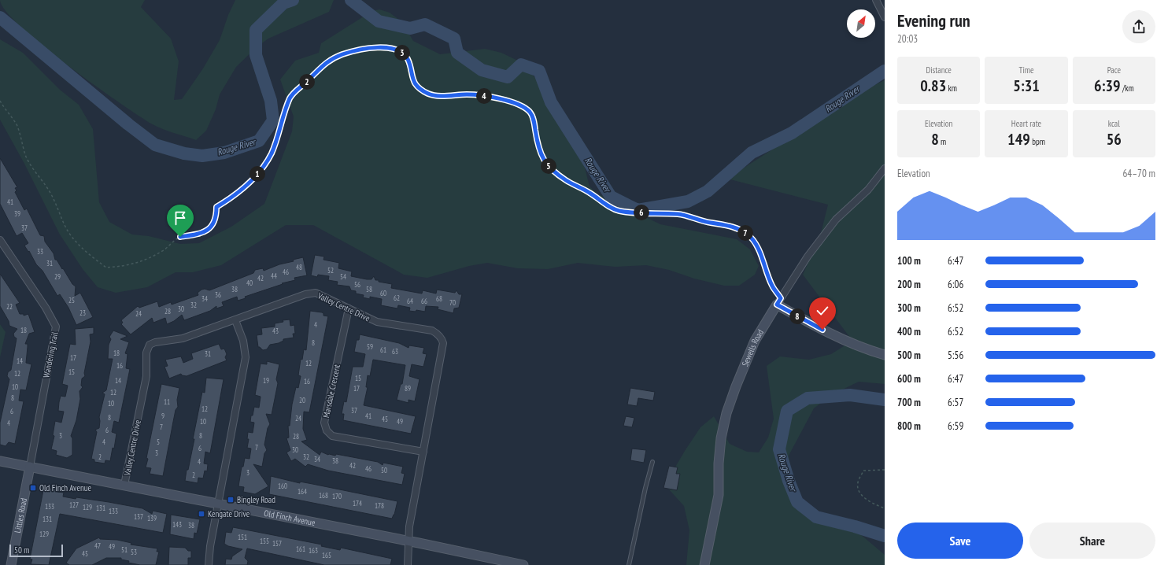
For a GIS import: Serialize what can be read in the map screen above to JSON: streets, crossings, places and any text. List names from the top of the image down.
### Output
{
  "streets": {
    "street": [
      "Valley Centre Drive",
      "Sewells Road",
      "Wandering Trail",
      "Marsdale Crescent",
      "Littles Road",
      "Old Finch Avenue"
    ]
  },
  "crossings": [
    ["Valley Centre Drive", "Marsdale Crescent"],
    ["Valley Centre Drive", "Old Finch Avenue"],
    ["Wandering Trail", "Littles Road"],
    ["Wandering Trail", "Old Finch Avenue"],
    ["Littles Road", "Old Finch Avenue"]
  ],
  "water": ["Rouge River"],
  "places": {
    "transit": ["Old Finch Avenue", "Bingley Road", "Kengate Drive"]
  },
  "house_numbers": [
    "41",
    "39",
    "37",
    "33",
    "31",
    "48",
    "52",
    "46",
    "44",
    "29",
    "54",
    "42",
    "40",
    "56",
    "38",
    "58",
    "60",
    "36",
    "62",
    "34",
    "68",
    "25",
    "64",
    "66",
    "70",
    "32",
    "22",
    "30",
    "28",
    "23",
    "24",
    "4",
    "18",
    "43",
    "8",
    "59",
    "61",
    "63",
    "18",
    "31",
    "17",
    "14",
    "12",
    "16",
    "15",
    "12",
    "15",
    "14",
    "19",
    "16",
    "10",
    "17",
    "89",
    "12",
    "8",
    "20",
    "11",
    "10",
    "12",
    "37",
    "6",
    "9",
    "41",
    "8",
    "24",
    "45",
    "10",
    "49",
    "4",
    "7",
    "6",
    "3",
    "8",
    "28",
    "4",
    "5",
    "7",
    "6",
    "30",
    "3",
    "2",
    "32",
    "34",
    "38",
    "4",
    "42",
    "46",
    "50",
    "3",
    "2",
    "160",
    "164",
    "168",
    "170",
    "174",
    "127",
    "178",
    "133",
    "129",
    "131",
    "133",
    "137",
    "139",
    "131",
    "143",
    "38",
    "129",
    "151",
    "155",
    "157",
    "47",
    "49",
    "161",
    "51",
    "163",
    "53",
    "45",
    "165"
  ],
  "scale_bar": "50 m",
  "north": "top right",
  "page": {
    "heading": ["Evening run", "20:03"],
    "pins": [
      "3",
      "2",
      "4",
      "5",
      "1",
      "6",
      "7",
      "8"
    ],
    "stats": [
      ["Distance", "0.83 km"],
      ["Time", "5:31"],
      ["Pace", "6:39 /km"],
      ["Elevation", "8 m"],
      ["Heart rate", "149 bpm"],
      ["kcal", "56"]
    ],
    "chart": ["Elevation", "64–70 m"],
    "list": [
      {
        "name": "100 m",
        "note": "6:47"
      },
      {
        "name": "200 m",
        "note": "6:06"
      },
      {
        "name": "300 m",
        "note": "6:52"
      },
      {
        "name": "400 m",
        "note": "6:52"
      },
      {
        "name": "500 m",
        "note": "5:56"
      },
      {
        "name": "600 m",
        "note": "6:47"
      },
      {
        "name": "700 m",
        "note": "6:57"
      },
      {
        "name": "800 m",
        "note": "6:59"
      }
    ],
    "buttons": ["Save", "Share"],
    "scale": "50 m"
  }
}
